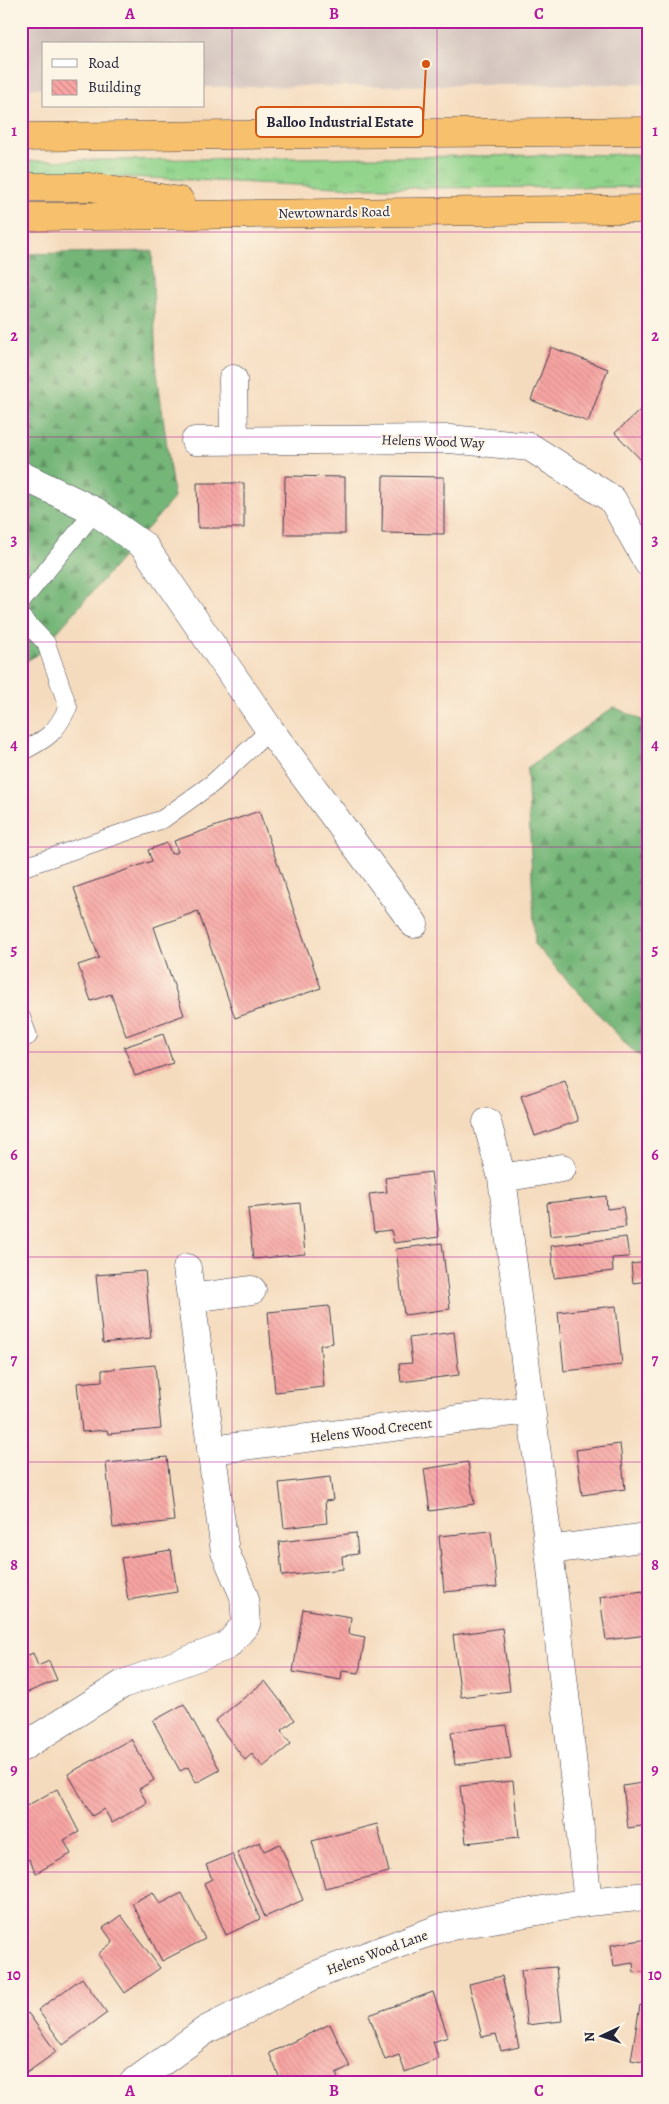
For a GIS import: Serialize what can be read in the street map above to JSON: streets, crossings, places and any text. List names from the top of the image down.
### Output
{
  "streets": {
    "highway": ["Newtownards Road"],
    "street": ["Helens Wood Way", "Helens Wood Crecent", "Helens Wood Lane"]
  },
  "places": ["Balloo Industrial Estate"],
  "legend": ["Road", "Building"],
  "north": "left",
  "grid": {
    "columns": ["A", "B", "C"],
    "rows": [
      "1",
      "2",
      "3",
      "4",
      "5",
      "6",
      "7",
      "8",
      "9",
      "10"
    ]
  }
}
